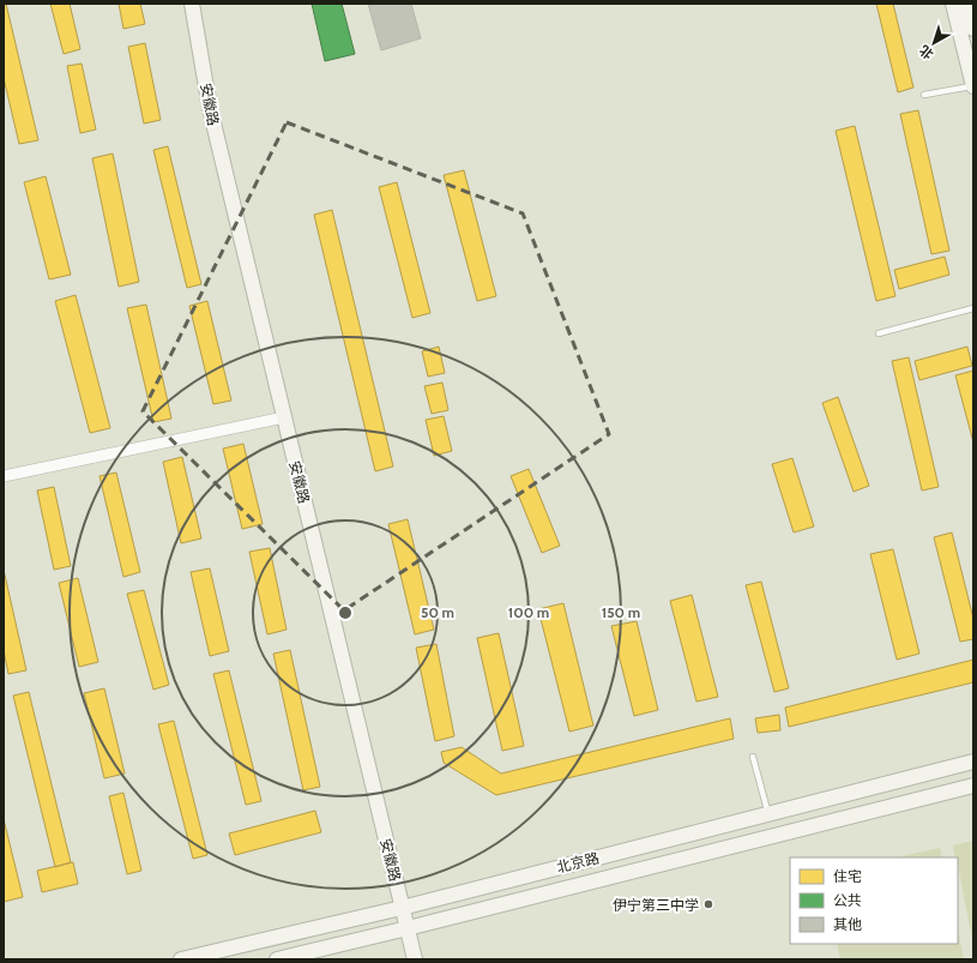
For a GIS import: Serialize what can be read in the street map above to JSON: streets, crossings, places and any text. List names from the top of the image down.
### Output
{
  "streets": {
    "street": ["安徽路", "北京路"]
  },
  "crossings": [
    ["安徽路", "北京路"]
  ],
  "places": ["伊宁第三中学"],
  "legend": ["住宅", "公共", "其他"],
  "north": "bottom left",
  "rings": ["50 m", "100 m", "150 m"]
}
